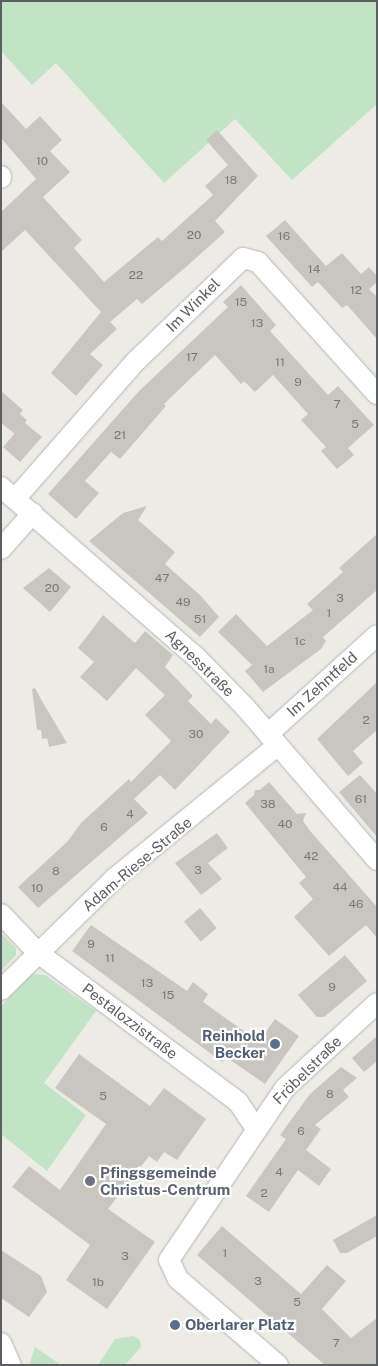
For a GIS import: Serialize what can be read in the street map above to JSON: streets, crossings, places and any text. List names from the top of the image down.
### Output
{
  "streets": {
    "street": [
      "Im Winkel",
      "Agnesstraße",
      "Im Zehntfeld",
      "Adam-Riese-Straße",
      "Pestalozzistraße",
      "Fröbelstraße"
    ]
  },
  "crossings": [
    ["Im Winkel", "Agnesstraße"],
    ["Agnesstraße", "Im Zehntfeld"],
    ["Agnesstraße", "Adam-Riese-Straße"],
    ["Im Zehntfeld", "Adam-Riese-Straße"],
    ["Adam-Riese-Straße", "Pestalozzistraße"],
    ["Pestalozzistraße", "Fröbelstraße"]
  ],
  "places": ["Reinhold Becker", "Pfingsgemeinde Christus-Centrum", "Oberlarer Platz"],
  "house_numbers": [
    "10",
    "18",
    "20",
    "16",
    "14",
    "22",
    "12",
    "15",
    "13",
    "17",
    "11",
    "9",
    "7",
    "5",
    "21",
    "47",
    "20",
    "3",
    "49",
    "1",
    "51",
    "1c",
    "1a",
    "2",
    "30",
    "61",
    "38",
    "4",
    "40",
    "6",
    "42",
    "3",
    "8",
    "44",
    "10",
    "46",
    "9",
    "11",
    "13",
    "9",
    "15",
    "8",
    "5",
    "6",
    "4",
    "2",
    "1",
    "3",
    "3",
    "1b",
    "5",
    "7"
  ]
}
